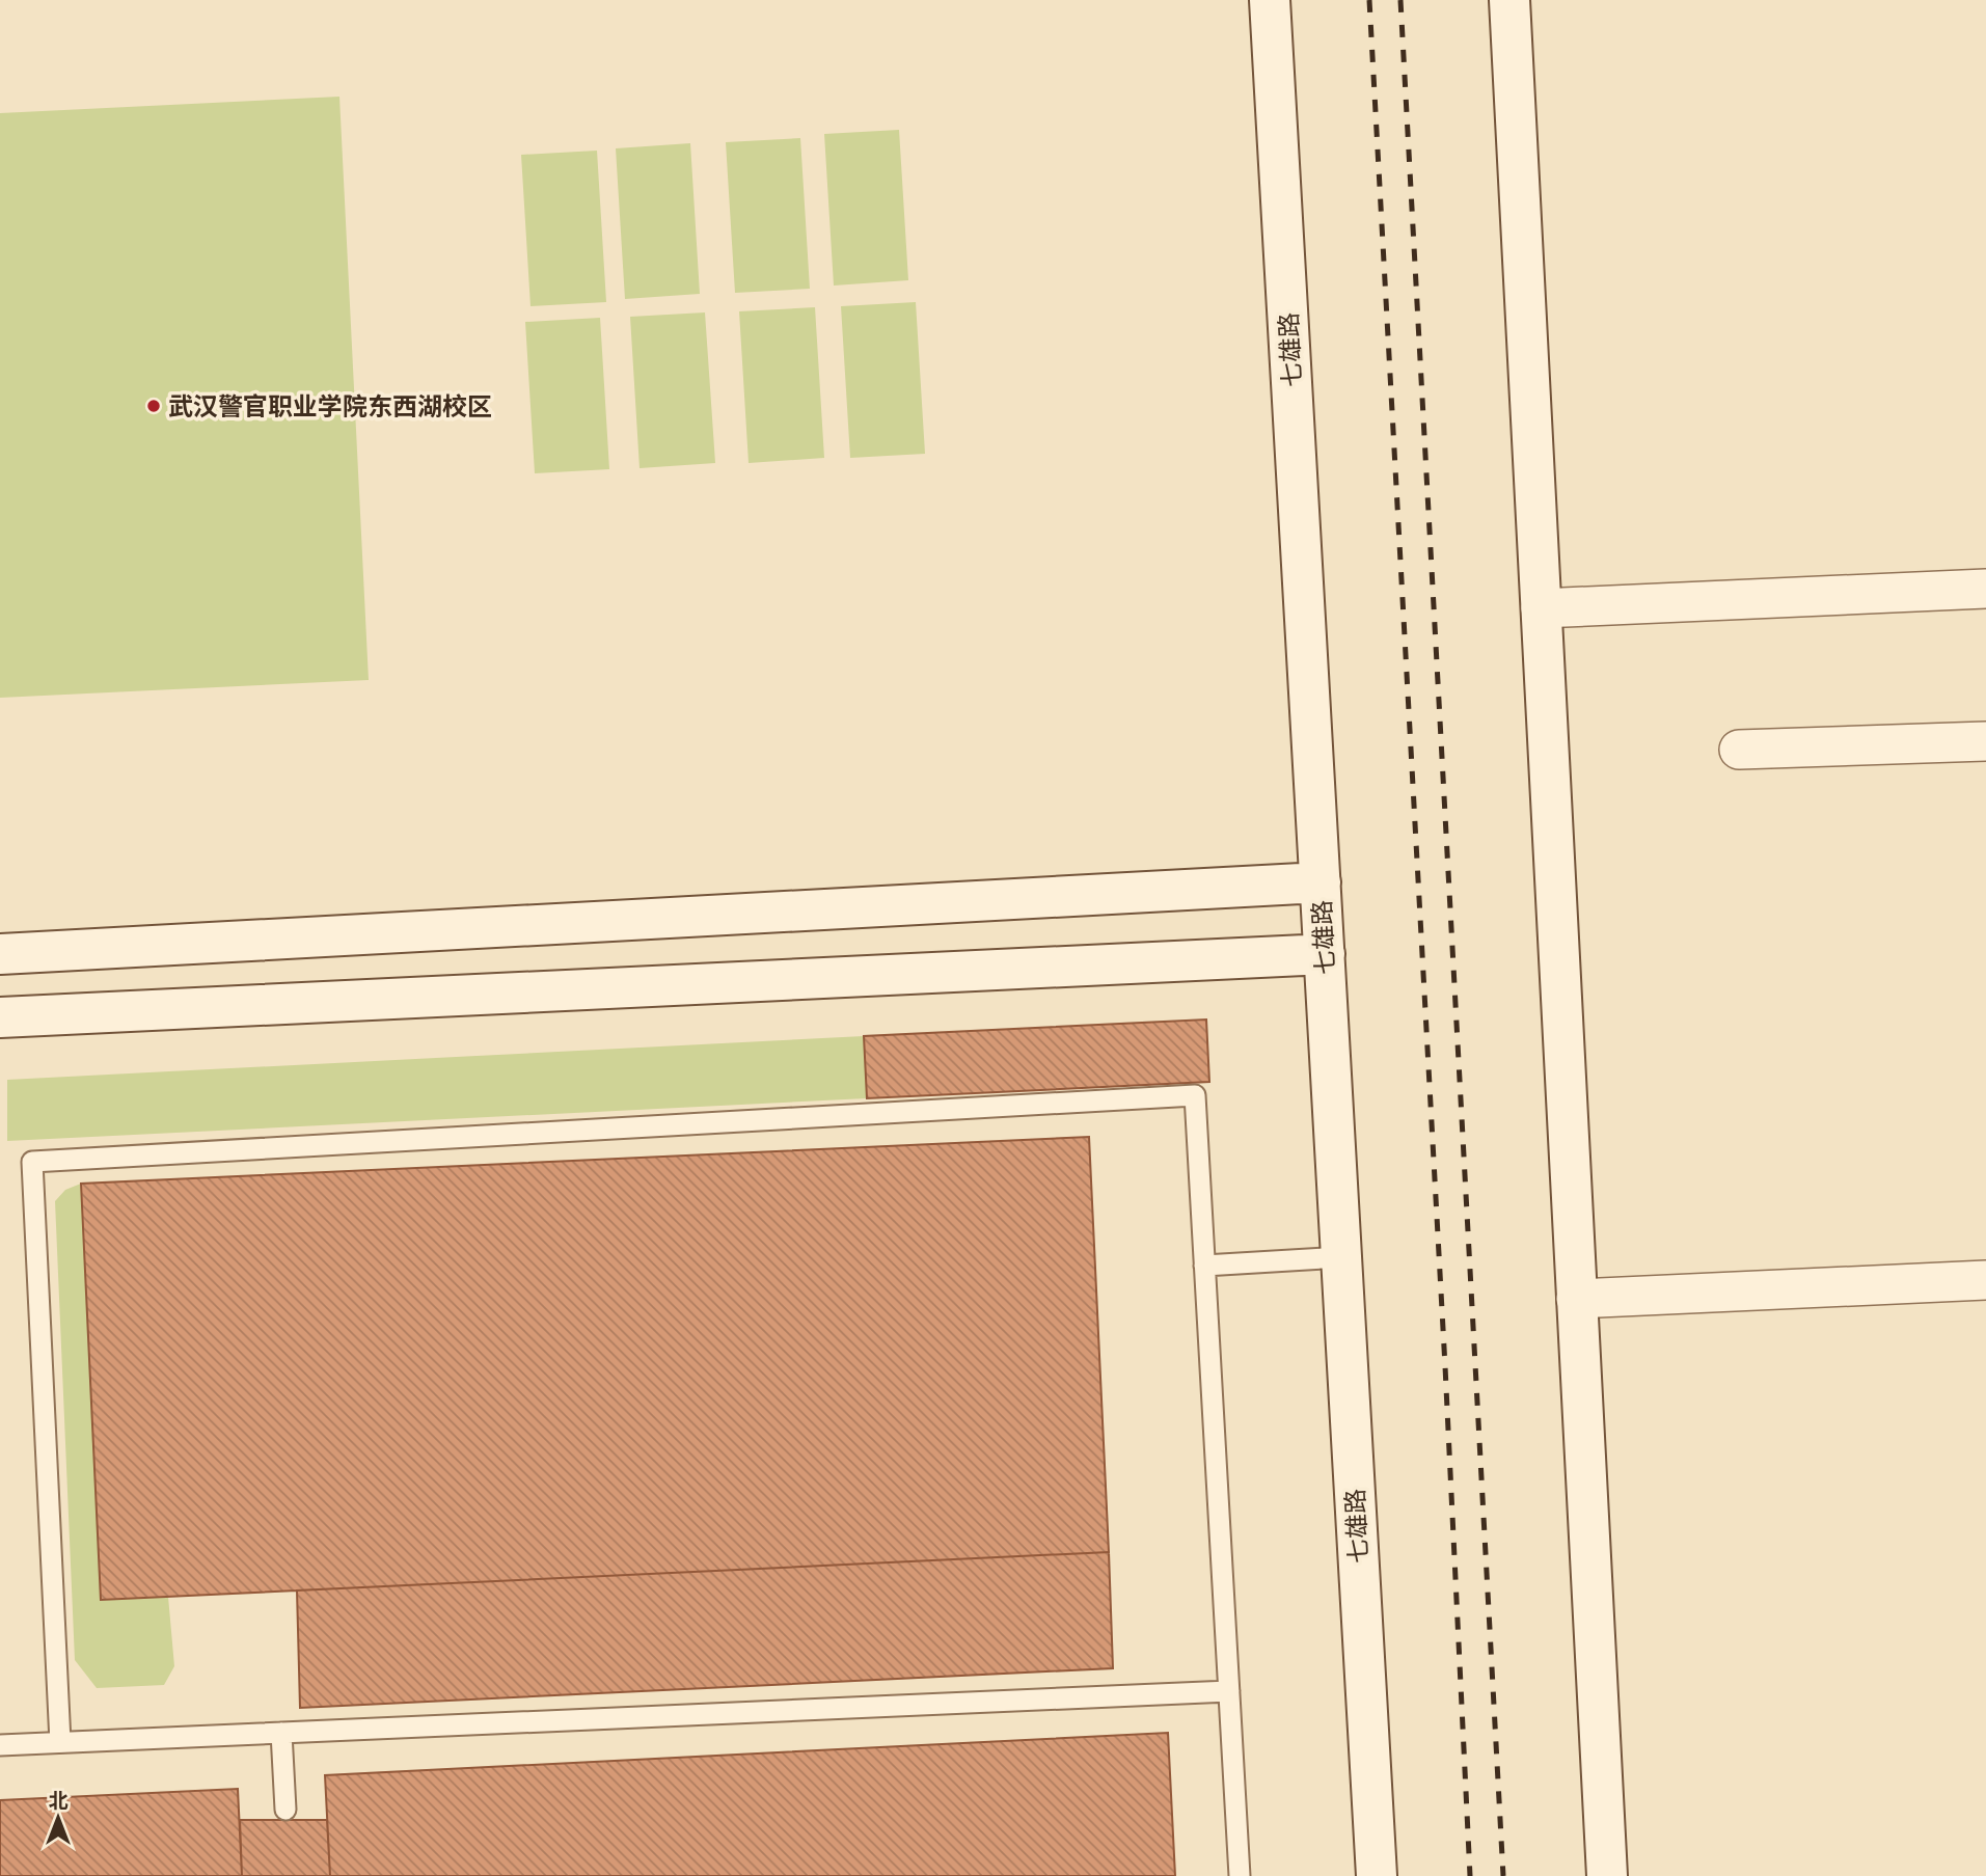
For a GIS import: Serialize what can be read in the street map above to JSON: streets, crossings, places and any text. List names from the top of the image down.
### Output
{
  "streets": {
    "street": ["七雄路"]
  },
  "places": ["武汉警官职业学院东西湖校区"],
  "north": "top"
}
